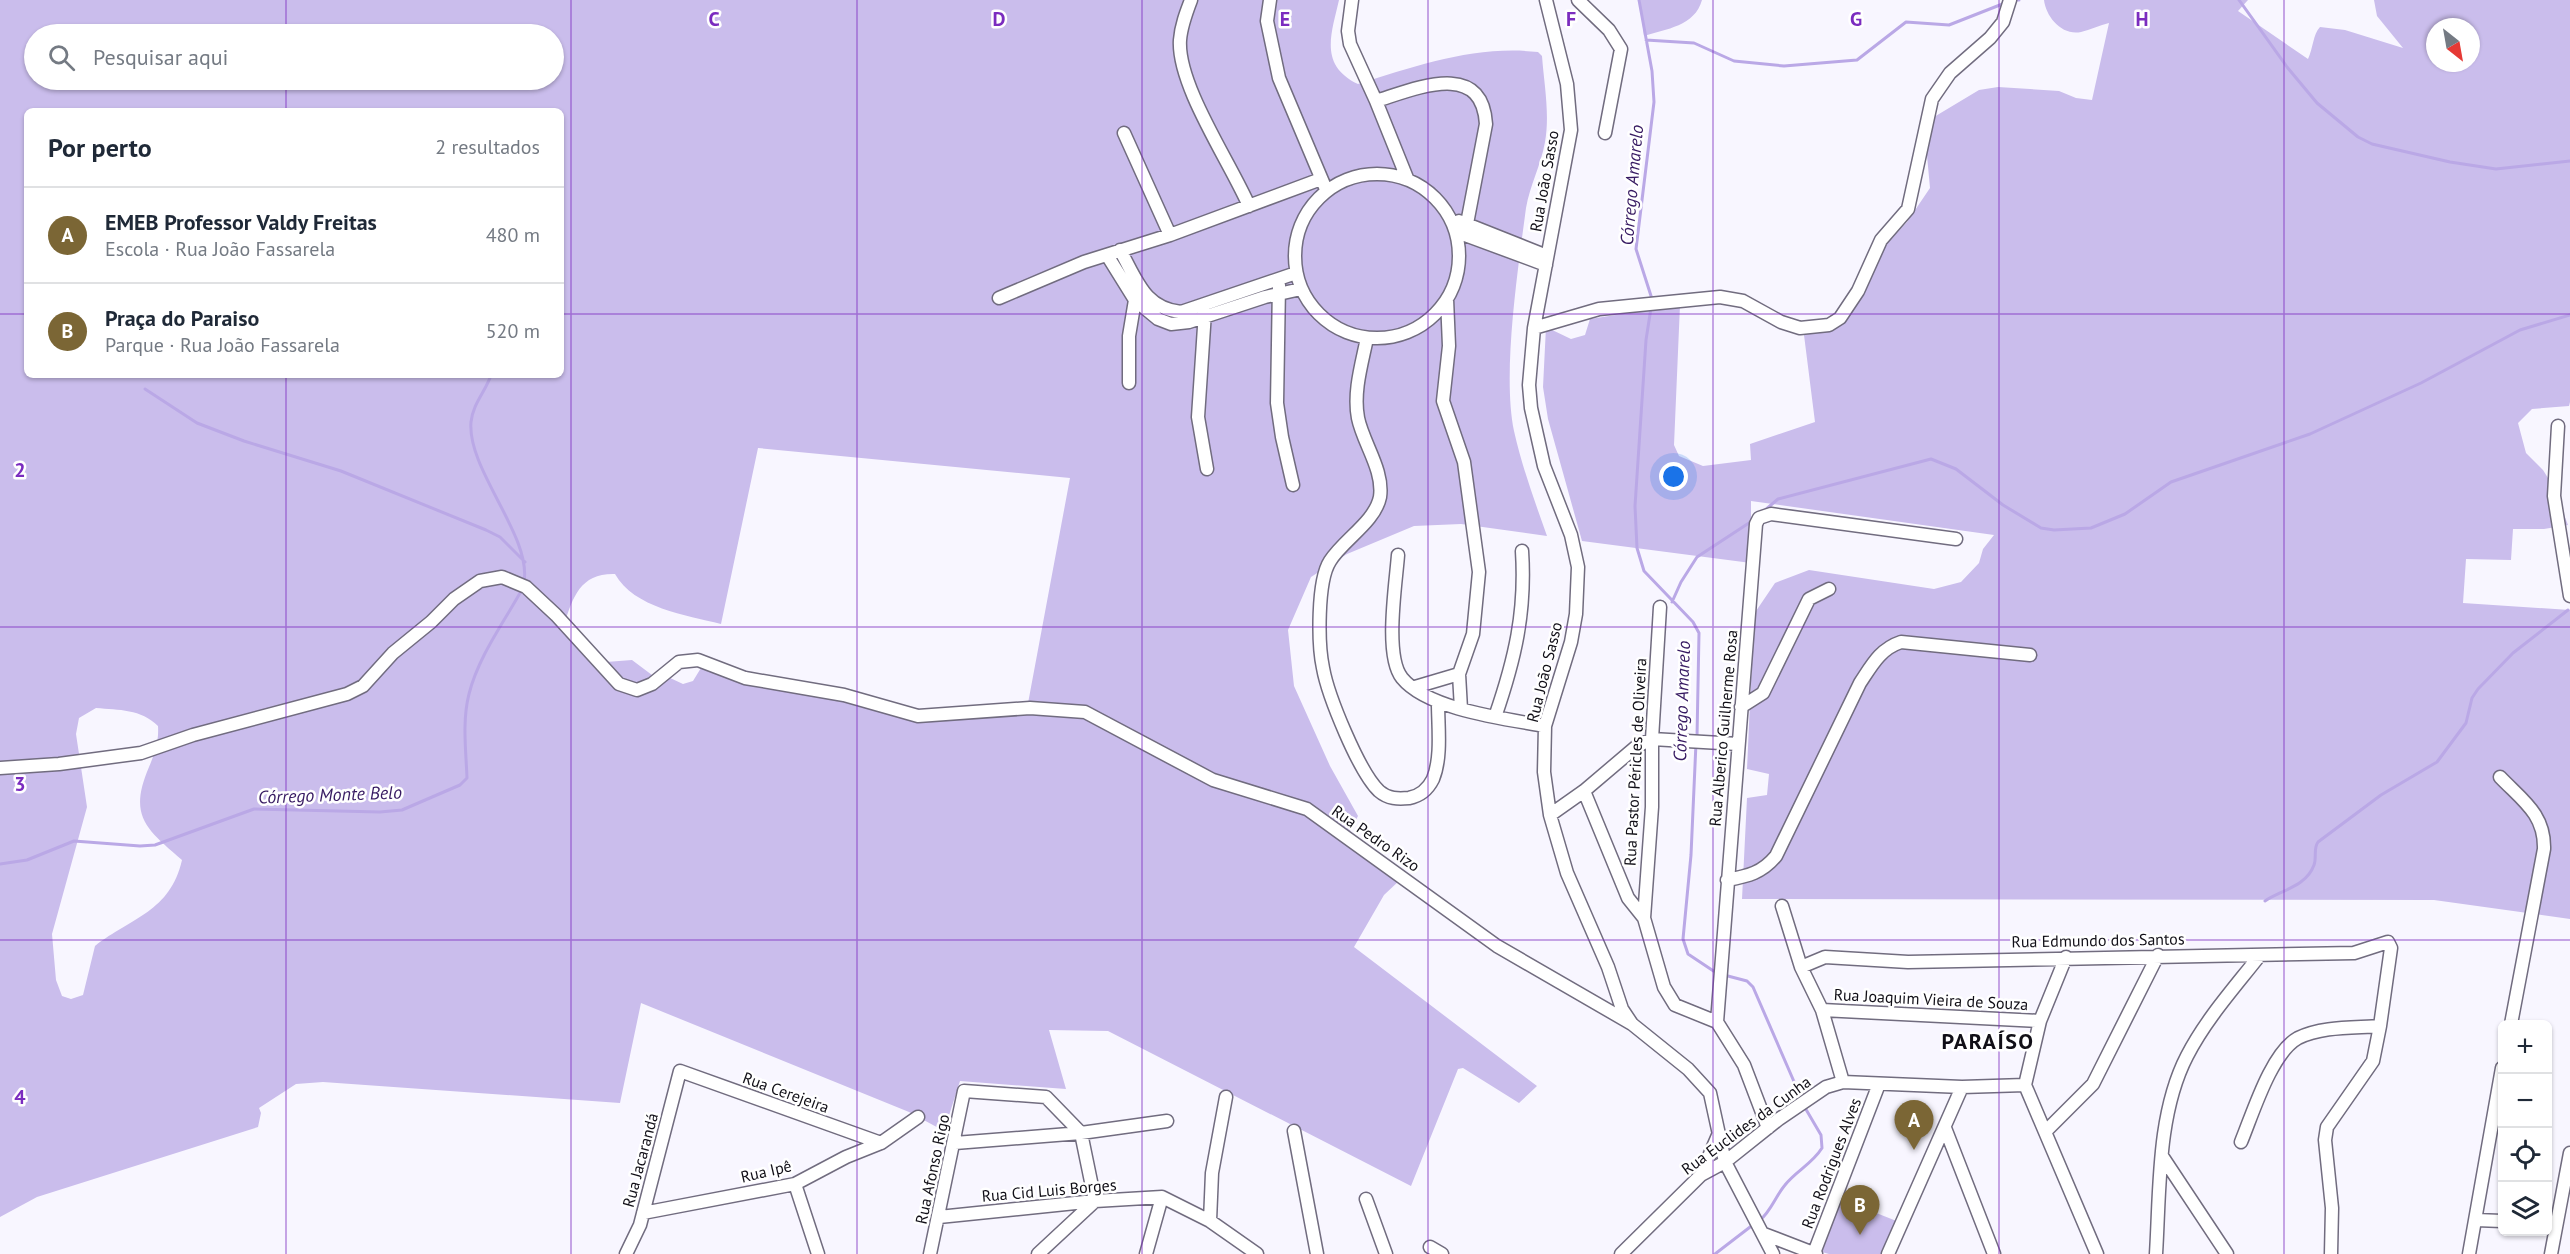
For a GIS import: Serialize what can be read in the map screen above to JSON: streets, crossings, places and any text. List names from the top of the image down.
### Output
{
  "streets": {
    "street": [
      "Rua João Sasso",
      "Rua Alberico Guilherme Rosa",
      "Rua Pastor Péricles de Oliveira",
      "Rua Pedro Rizo",
      "Rua Edmundo dos Santos",
      "Rua Joaquim Vieira de Souza",
      "Rua Cerejeira",
      "Rua Euclides da Cunha",
      "Rua Jacarandá",
      "Rua Rodrigues Alves",
      "Rua Afonso Rigo",
      "Rua Ipê",
      "Rua Cid Luis Borges"
    ]
  },
  "crossings": [
    ["Rua João Sasso", "Rua Pedro Rizo"],
    ["Rua João Sasso", "Rua Euclides da Cunha"],
    ["Rua Cerejeira", "Rua Jacarandá"],
    ["Rua Cerejeira", "Rua Ipê"],
    ["Rua Euclides da Cunha", "Rua Rodrigues Alves"],
    ["Rua Jacarandá", "Rua Ipê"],
    ["Rua Afonso Rigo", "Rua Cid Luis Borges"]
  ],
  "districts": ["PARAÍSO"],
  "water": ["Córrego Amarelo", "Córrego Monte Belo"],
  "north": "bottom right",
  "page": {
    "search": "Pesquisar aqui",
    "heading": ["Por perto", "2 resultados"],
    "list": [
      {
        "mark": "A",
        "name": "EMEB Professor Valdy Freitas",
        "note": "Escola · Rua João Fassarela",
        "value": "480 m"
      },
      {
        "mark": "B",
        "name": "Praça do Paraiso",
        "note": "Parque · Rua João Fassarela",
        "value": "520 m"
      }
    ],
    "map_buttons": ["+", "−"],
    "pins": ["A", "B"]
  },
  "grid": {
    "columns": [
      "C",
      "D",
      "E",
      "F",
      "G",
      "H"
    ],
    "rows": ["2", "3", "4"]
  }
}
